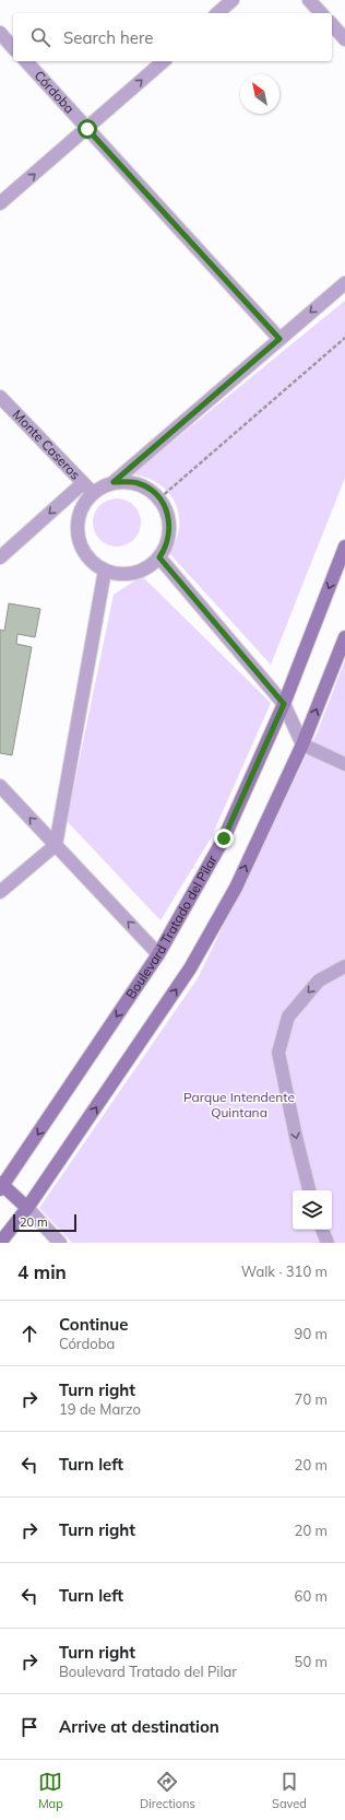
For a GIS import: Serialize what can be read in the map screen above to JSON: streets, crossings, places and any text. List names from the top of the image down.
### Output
{
  "streets": {
    "main road": ["Boulevard Tratado del Pilar"],
    "street": ["Córdoba", "Monte Caseros"]
  },
  "parks": ["Parque Intendente Quintana"],
  "scale_bar": "20 m",
  "north": "top left",
  "page": {
    "search": "Search here",
    "scale": "20 m",
    "heading": ["4 min", "Walk · 310 m"],
    "list": [
      ["Continue", "Córdoba", "90 m"],
      ["Turn right", "19 de Marzo", "70 m"],
      ["Turn left", "20 m"],
      ["Turn right", "20 m"],
      ["Turn left", "60 m"],
      ["Turn right", "Boulevard Tratado del Pilar", "50 m"],
      "Arrive at destination"
    ],
    "nav": ["Map", "Directions", "Saved"]
  }
}
